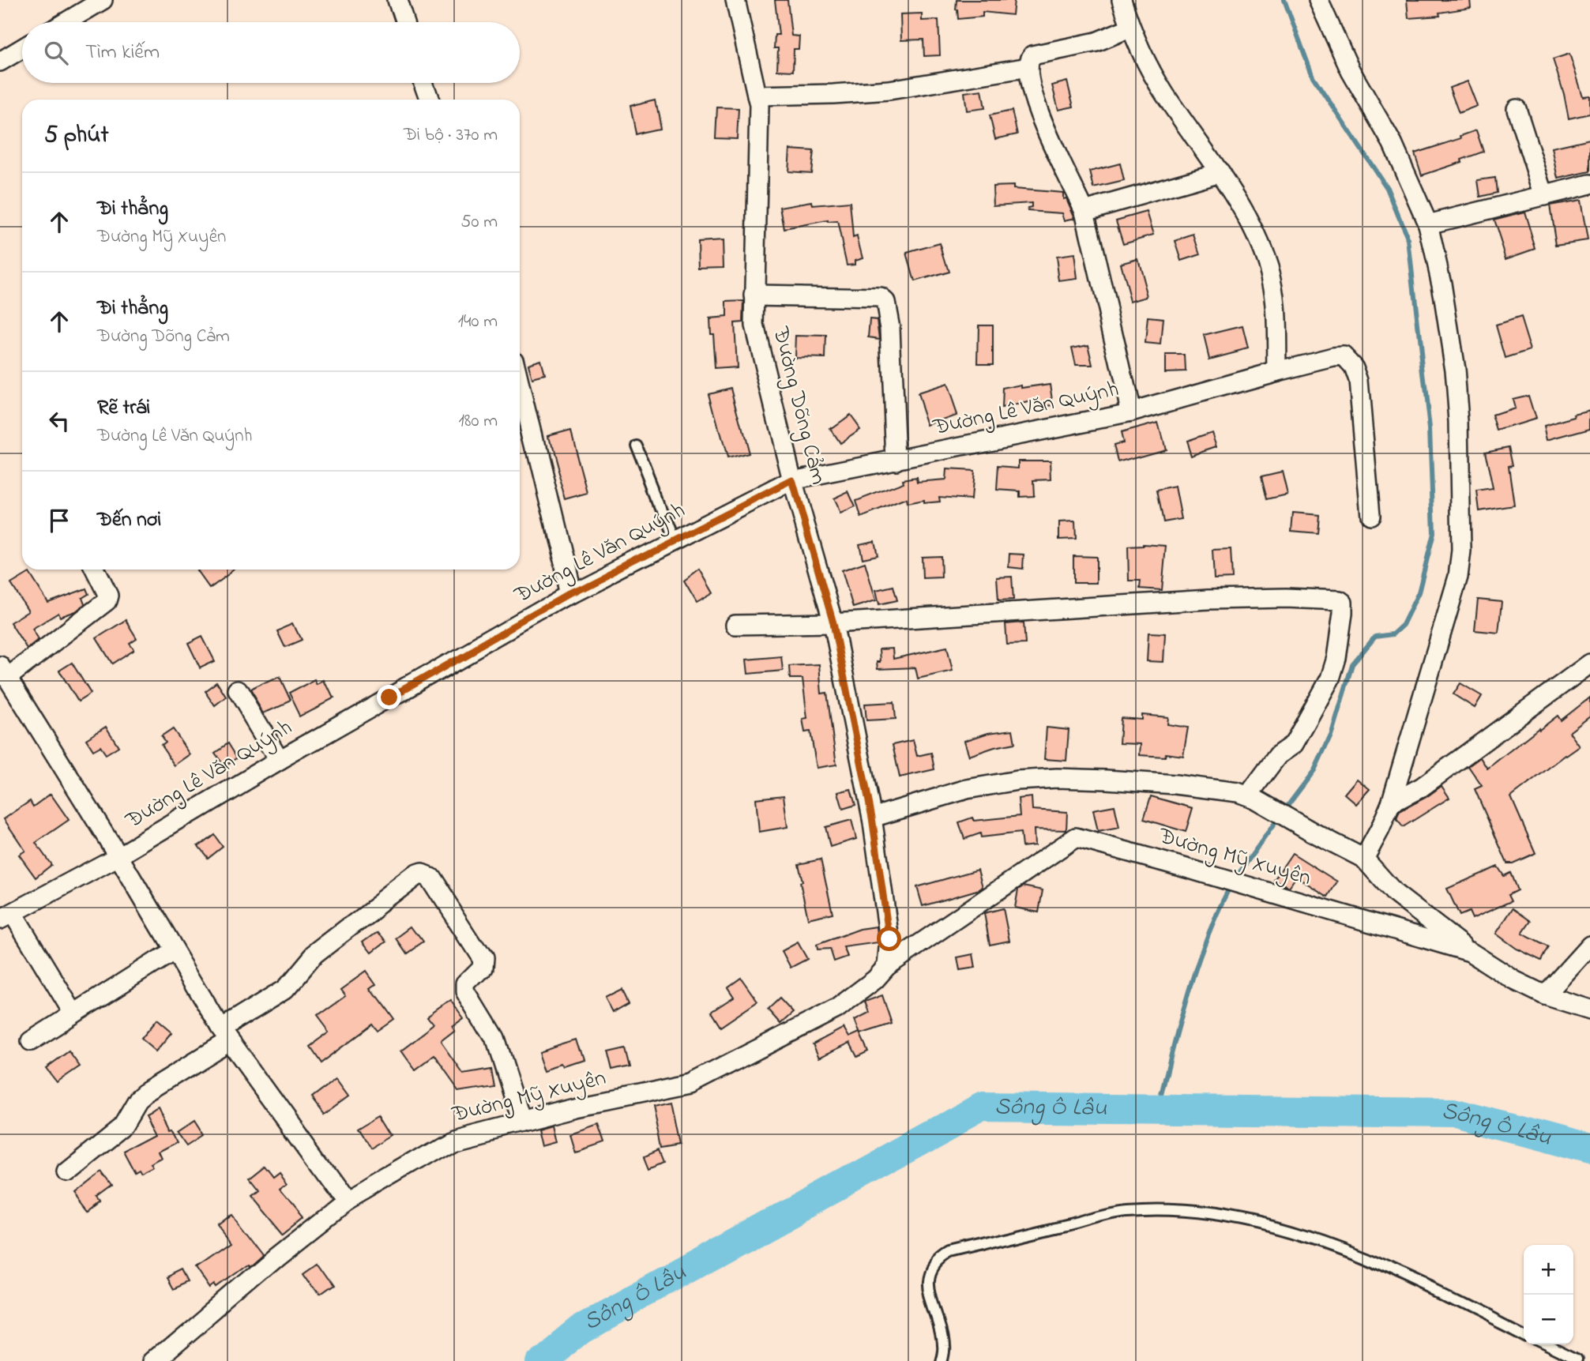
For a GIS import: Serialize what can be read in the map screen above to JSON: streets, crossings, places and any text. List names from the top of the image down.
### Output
{
  "streets": {
    "street": ["Đường Dõng Cảm", "Đường Lê Văn Quýnh", "Đường Mỹ Xuyên"]
  },
  "crossings": [
    ["Đường Dõng Cảm", "Đường Lê Văn Quýnh"]
  ],
  "water": ["Sông Ô Lâu"],
  "page": {
    "search": "Tìm kiếm",
    "heading": ["5 phút", "Đi bộ · 370 m"],
    "list": [
      ["Đi thẳng", "Đường Mỹ Xuyên", "50 m"],
      ["Đi thẳng", "Đường Dõng Cảm", "140 m"],
      ["Rẽ trái", "Đường Lê Văn Quýnh", "180 m"],
      "Đến nơi"
    ],
    "map_buttons": ["+", "−"]
  }
}
